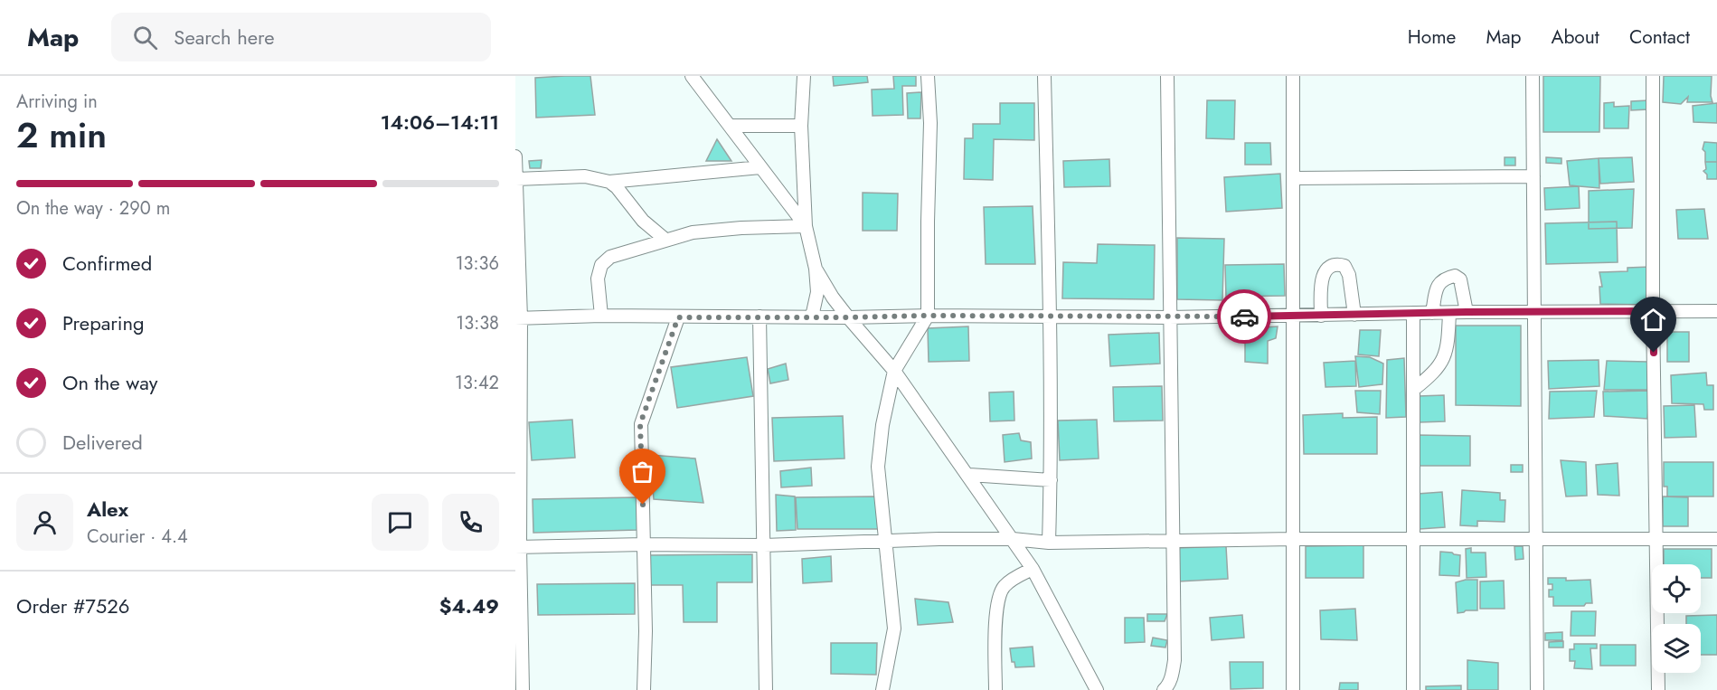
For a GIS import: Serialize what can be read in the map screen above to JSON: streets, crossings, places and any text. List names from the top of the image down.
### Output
{
  "page": {
    "header": "Map",
    "search": "Search here",
    "nav": [
      "Home",
      "Map",
      "About",
      "Contact"
    ],
    "heading": ["2 min", "Arriving in", "14:06–14:11"],
    "panel": [
      "Alex",
      "Courier · 4.4",
      "Order #7526",
      "$4.49"
    ],
    "bar": "On the way · 290 m",
    "list": [
      ["Confirmed", "13:36"],
      ["Preparing", "13:38"],
      ["On the way", "13:42"],
      "Delivered"
    ]
  }
}
